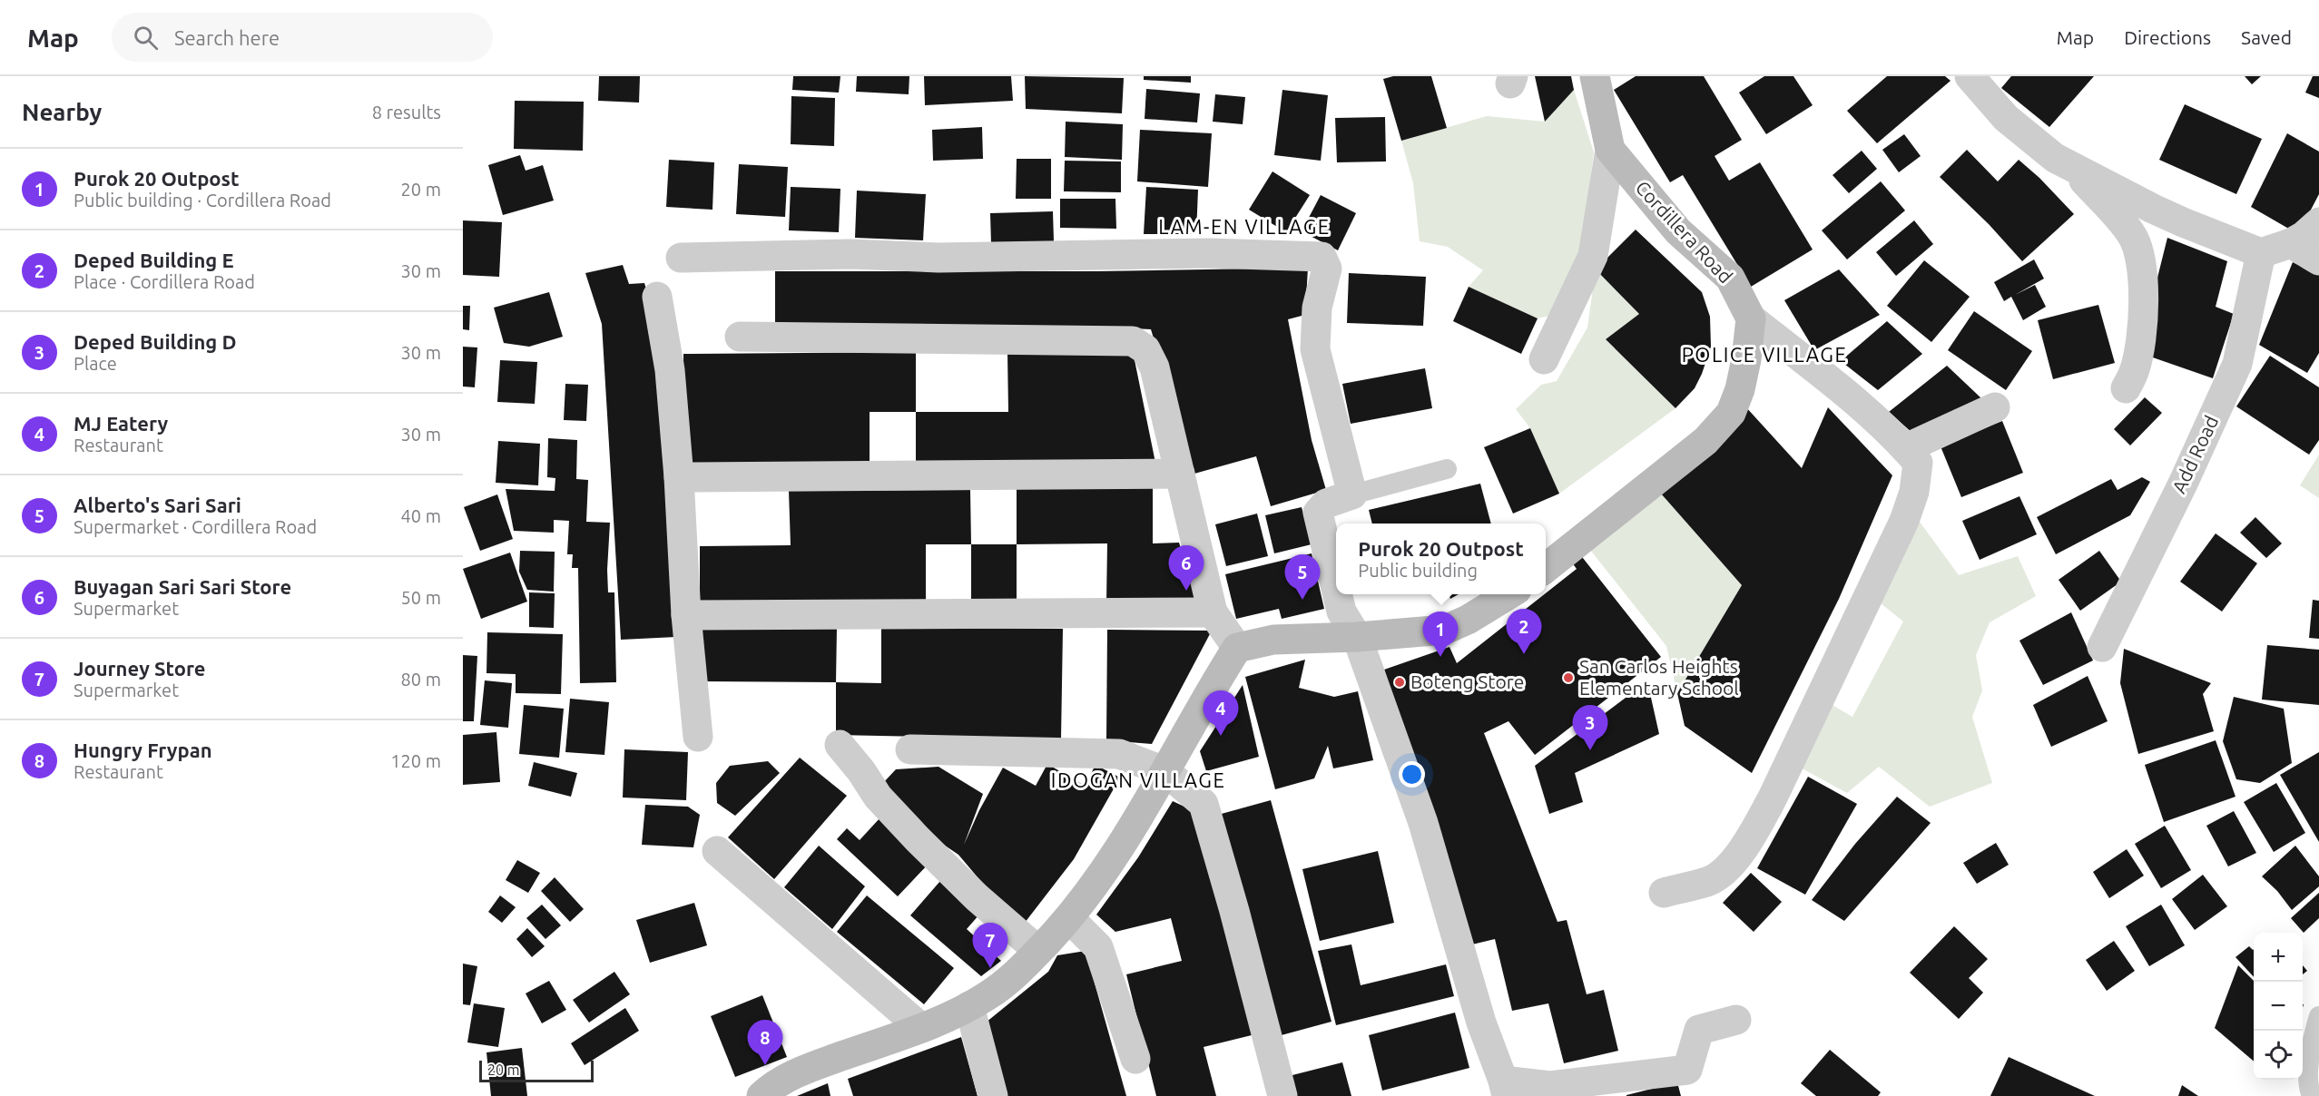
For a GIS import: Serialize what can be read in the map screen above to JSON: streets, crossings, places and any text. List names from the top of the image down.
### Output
{
  "streets": {
    "street": ["Cordillera Road", "Add Road"]
  },
  "districts": ["LAM-EN VILLAGE", "POLICE VILLAGE", "IDOGAN VILLAGE"],
  "places": ["San Carlos Heights Elementary School", "Boteng Store"],
  "scale_bar": "20 m",
  "page": {
    "header": "Map",
    "search": "Search here",
    "nav": ["Map", "Directions", "Saved"],
    "heading": ["Nearby", "8 results"],
    "list": [
      {
        "mark": "1",
        "name": "Purok 20 Outpost",
        "note": "Public building · Cordillera Road",
        "value": "20 m"
      },
      {
        "mark": "2",
        "name": "Deped Building E",
        "note": "Place · Cordillera Road",
        "value": "30 m"
      },
      {
        "mark": "3",
        "name": "Deped Building D",
        "note": "Place",
        "value": "30 m"
      },
      {
        "mark": "4",
        "name": "MJ Eatery",
        "note": "Restaurant",
        "value": "30 m"
      },
      {
        "mark": "5",
        "name": "Alberto's Sari Sari",
        "note": "Supermarket · Cordillera Road",
        "value": "40 m"
      },
      {
        "mark": "6",
        "name": "Buyagan Sari Sari Store",
        "note": "Supermarket",
        "value": "50 m"
      },
      {
        "mark": "7",
        "name": "Journey Store",
        "note": "Supermarket",
        "value": "80 m"
      },
      {
        "mark": "8",
        "name": "Hungry Frypan",
        "note": "Restaurant",
        "value": "120 m"
      }
    ],
    "popup": ["Purok 20 Outpost", "Public building"],
    "pins": [
      "6",
      "5",
      "2",
      "1",
      "4",
      "3",
      "7",
      "8"
    ],
    "map_buttons": ["+", "−"],
    "scale": "20 m"
  }
}
